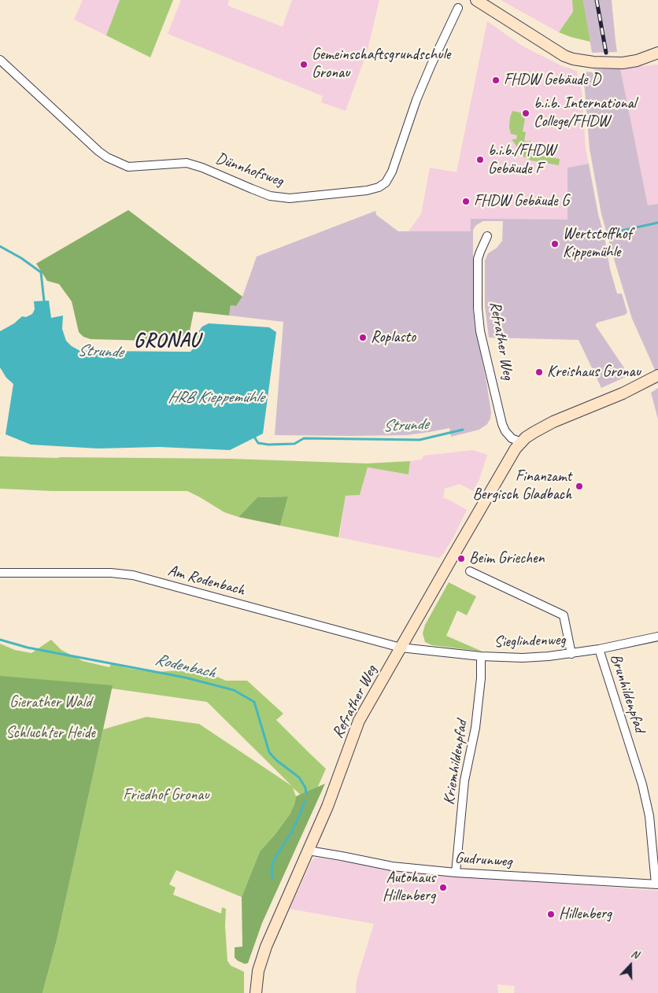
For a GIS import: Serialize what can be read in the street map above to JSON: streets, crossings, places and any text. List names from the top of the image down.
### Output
{
  "streets": {
    "main road": ["Refrather Weg"],
    "street": [
      "Dünnhofsweg",
      "Am Rodenbach",
      "Sieglindenweg",
      "Brunhildenpfad",
      "Kriemhildenpfad",
      "Gudrunweg"
    ]
  },
  "crossings": [
    ["Refrather Weg", "Am Rodenbach"],
    ["Refrather Weg", "Sieglindenweg"],
    ["Refrather Weg", "Gudrunweg"],
    ["Am Rodenbach", "Sieglindenweg"],
    ["Sieglindenweg", "Brunhildenpfad"],
    ["Sieglindenweg", "Kriemhildenpfad"],
    ["Brunhildenpfad", "Gudrunweg"],
    ["Kriemhildenpfad", "Gudrunweg"]
  ],
  "districts": ["GRONAU"],
  "water": ["Strunde", "HRB Kieppemühle", "Rodenbach"],
  "parks": ["Gierather Wald", "Schluchter Heide", "Friedhof Gronau"],
  "places": [
    "Gemeinschaftsgrundschule Gronau",
    "FHDW Gebäude D",
    "b.i.b. International College/FHDW",
    "b.i.b./FHDW Gebäude F",
    "FHDW Gebäude G",
    "Wertstoffhof Kippemühle",
    "Roplasto",
    "Kreishaus Gronau",
    "Finanzamt Bergisch Gladbach",
    "Beim Griechen",
    "Autohaus Hillenberg",
    "Hillenberg"
  ],
  "north": "top"
}
